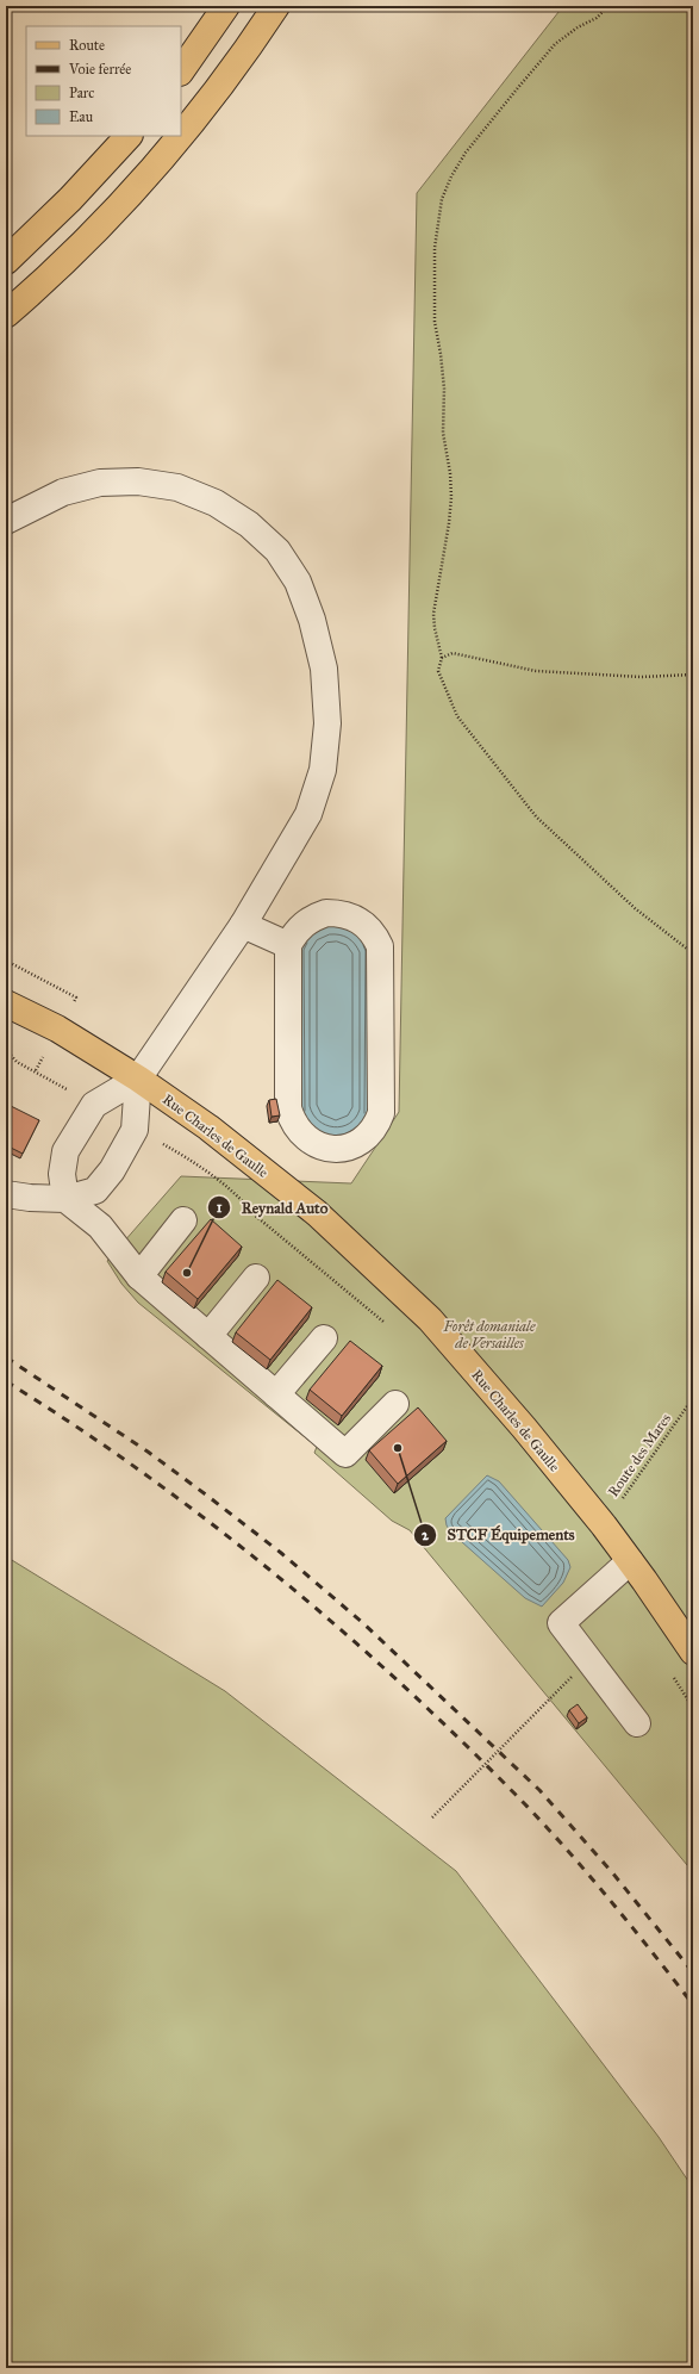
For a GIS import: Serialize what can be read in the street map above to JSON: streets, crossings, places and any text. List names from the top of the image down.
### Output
{
  "streets": {
    "main road": ["Rue Charles de Gaulle"],
    "path": ["Route des Mares"]
  },
  "crossings": [
    ["Rue Charles de Gaulle", "Route des Mares"]
  ],
  "parks": ["Forêt domaniale de Versailles"],
  "places": ["Reynald Auto", "STCF Équipements"],
  "legend": [
    "Route",
    "Voie ferrée",
    "Parc",
    "Eau"
  ]
}
